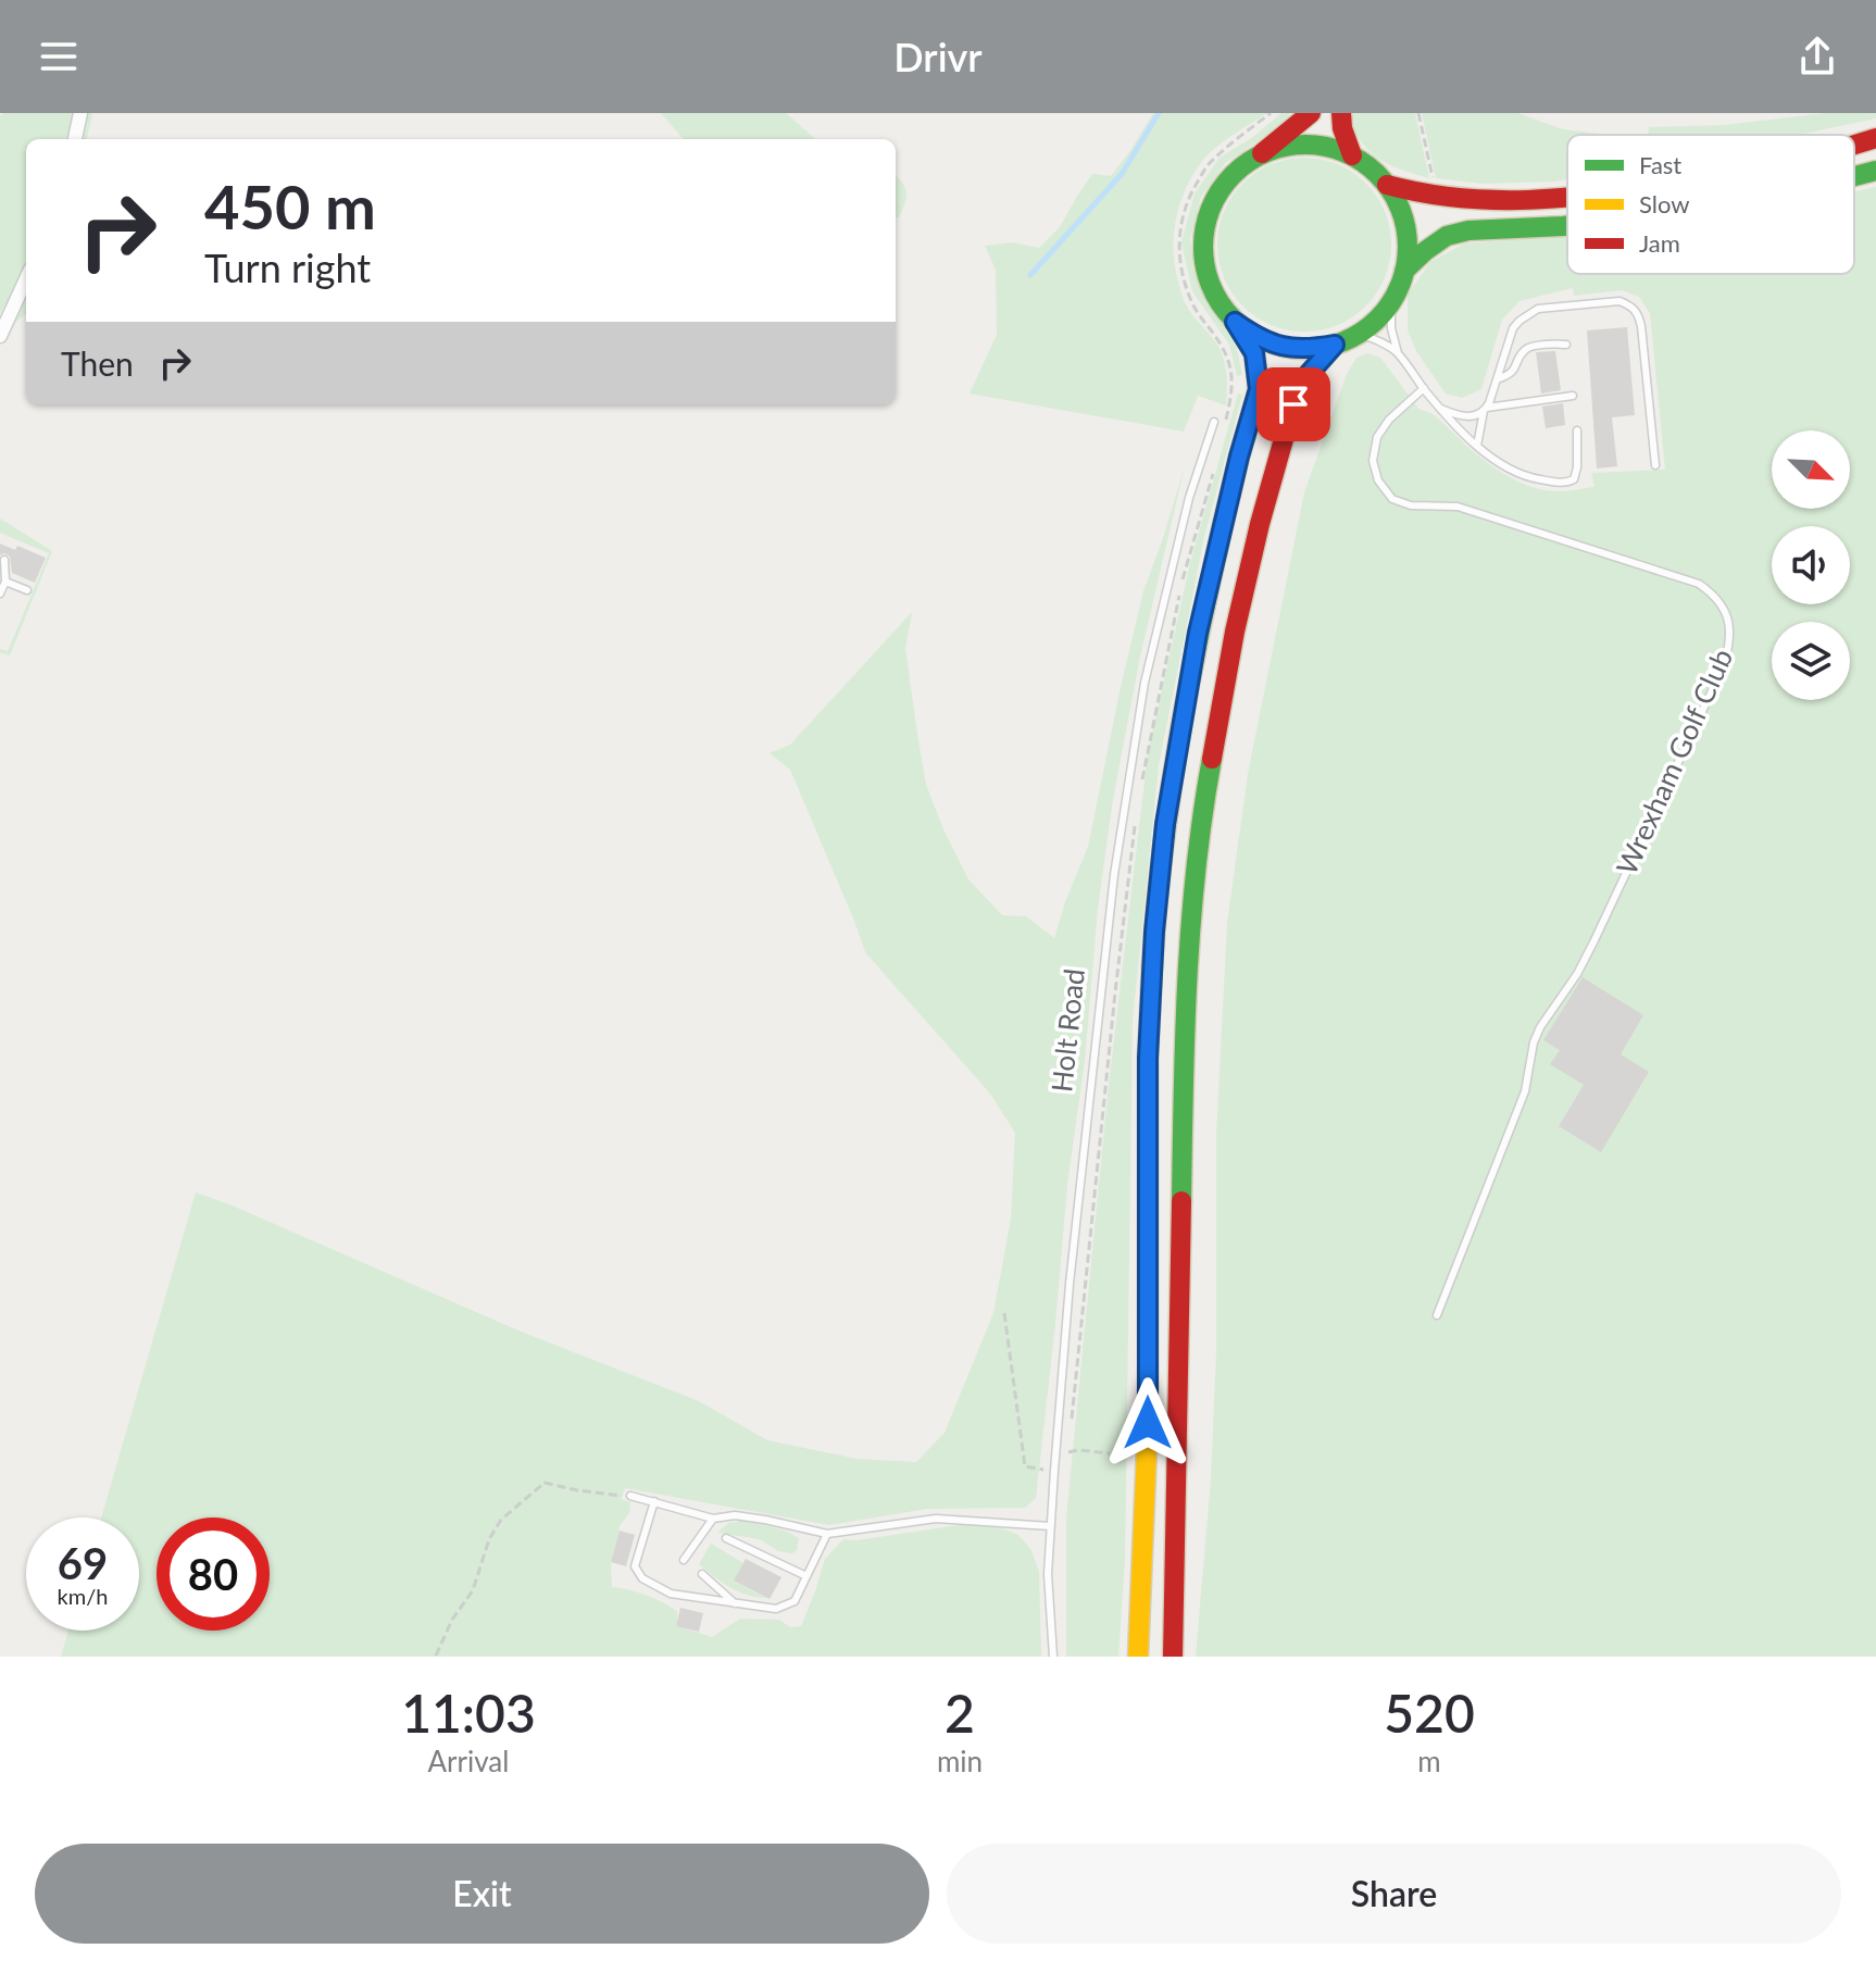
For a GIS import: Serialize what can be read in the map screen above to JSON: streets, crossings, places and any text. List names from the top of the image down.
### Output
{
  "streets": {
    "lane": ["Wrexham Golf Club", "Holt Road"]
  },
  "legend": ["Fast", "Slow", "Jam"],
  "north": "bottom right",
  "page": {
    "header": "Drivr",
    "turn": ["450 m", "Turn right"],
    "then": "Then",
    "speed": "69 km/h",
    "limit": "80",
    "eta": [
      "11:03",
      "Arrival",
      "2",
      "min",
      "520",
      "m"
    ],
    "buttons": ["Exit", "Share"]
  }
}
